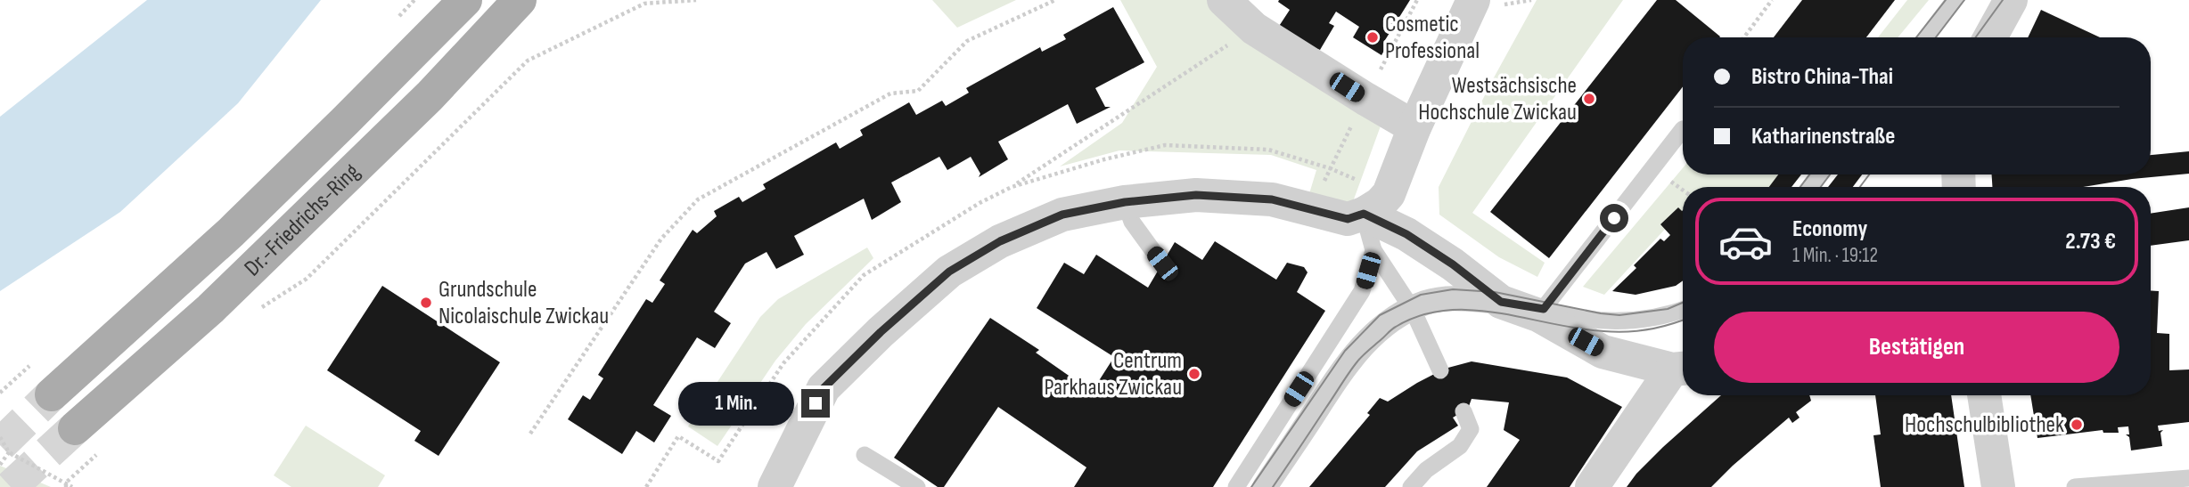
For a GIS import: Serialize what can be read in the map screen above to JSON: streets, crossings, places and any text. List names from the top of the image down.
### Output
{
  "streets": {
    "main road": ["Dr.-Friedrichs-Ring"]
  },
  "places": [
    "Cosmetic Professional",
    "Westsächsische Hochschule Zwickau",
    "Grundschule Nicolaischule Zwickau",
    "Centrum Parkhaus Zwickau",
    "Hochschulbibliothek"
  ],
  "page": {
    "banner": ["Bistro China-Thai", "Katharinenstraße"],
    "list": [
      {
        "name": "Economy",
        "note": "1 Min. · 19:12",
        "value": "2.73 €"
      }
    ],
    "buttons": "Bestätigen",
    "bubble": "1 Min."
  }
}
